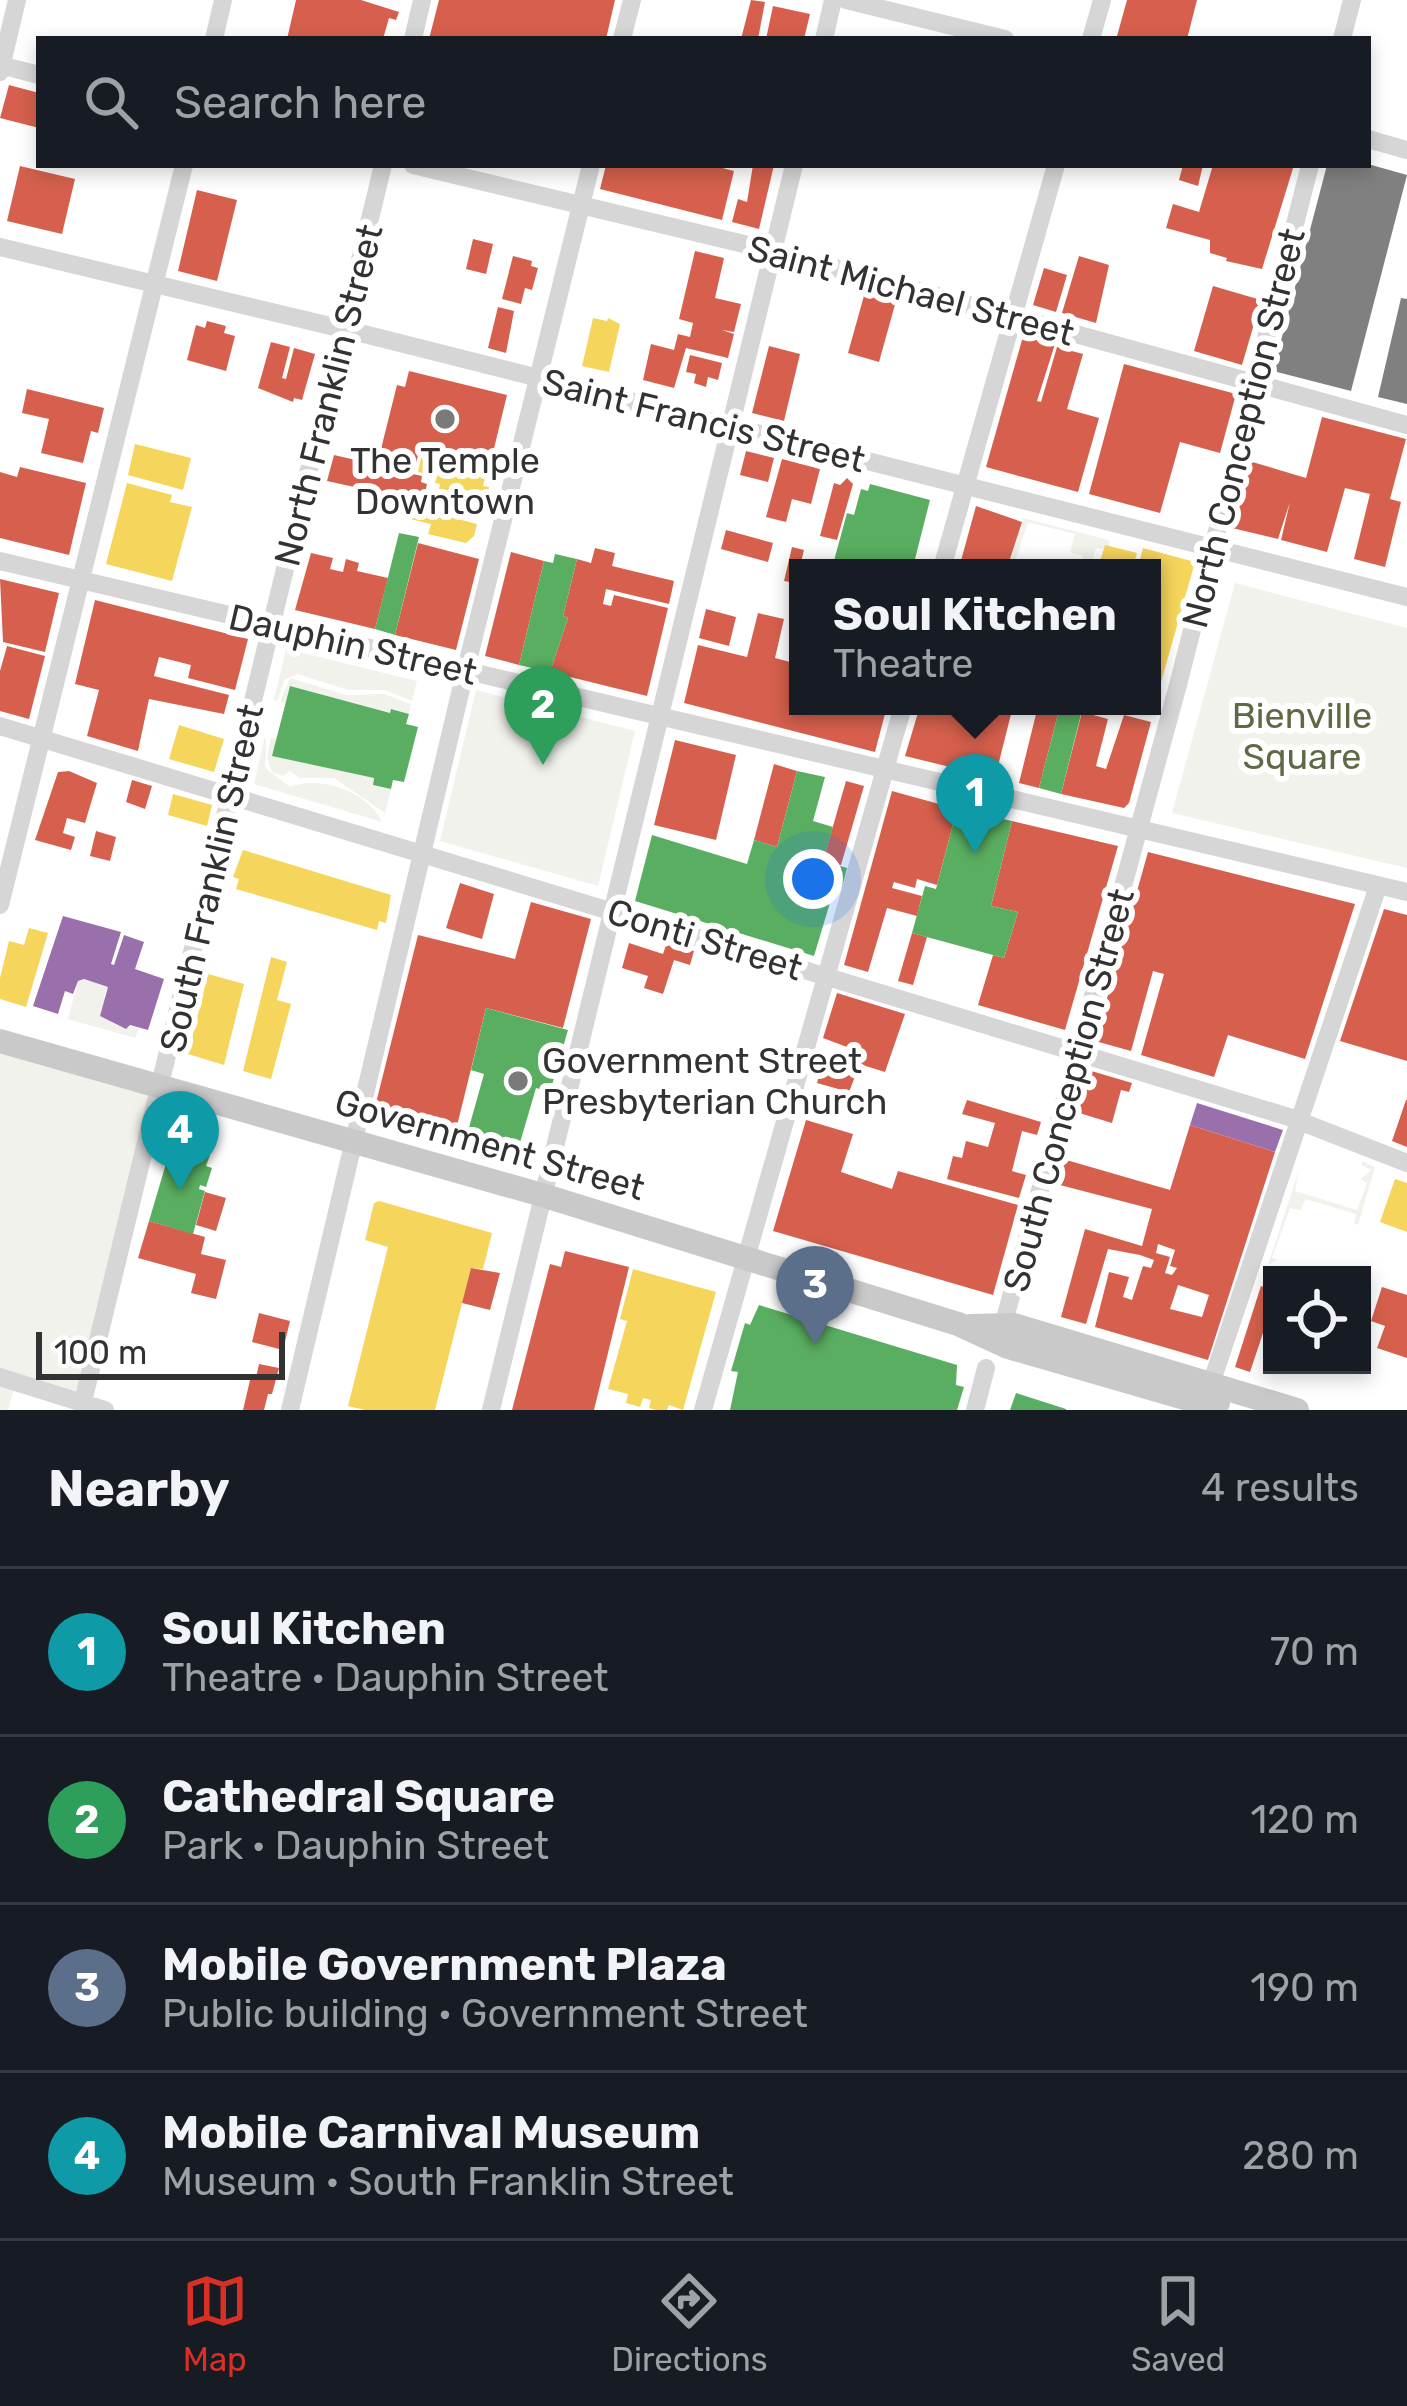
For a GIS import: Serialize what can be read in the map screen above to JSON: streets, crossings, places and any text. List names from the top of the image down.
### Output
{
  "streets": {
    "main road": ["Government Street"],
    "street": [
      "Saint Michael Street",
      "North Franklin Street",
      "Saint Francis Street",
      "North Conception Street",
      "Dauphin Street",
      "South Franklin Street",
      "Conti Street",
      "South Conception Street"
    ]
  },
  "crossings": [
    ["Saint Michael Street", "North Conception Street"],
    ["North Franklin Street", "Saint Francis Street"],
    ["North Franklin Street", "Dauphin Street"],
    ["North Franklin Street", "South Franklin Street"],
    ["Saint Francis Street", "North Conception Street"],
    ["North Conception Street", "Dauphin Street"],
    ["North Conception Street", "South Conception Street"],
    ["Dauphin Street", "South Franklin Street"],
    ["Dauphin Street", "South Conception Street"],
    ["South Franklin Street", "Conti Street"],
    ["South Franklin Street", "Government Street"],
    ["Conti Street", "South Conception Street"],
    ["South Conception Street", "Government Street"]
  ],
  "parks": ["Bienville Square"],
  "places": ["The Temple Downtown", "Government Street Presbyterian Church"],
  "scale_bar": "100 m",
  "page": {
    "search": "Search here",
    "popup": ["Soul Kitchen", "Theatre"],
    "pins": [
      "2",
      "1",
      "4",
      "3"
    ],
    "scale": "100 m",
    "heading": ["Nearby", "4 results"],
    "list": [
      {
        "mark": "1",
        "name": "Soul Kitchen",
        "note": "Theatre · Dauphin Street",
        "value": "70 m"
      },
      {
        "mark": "2",
        "name": "Cathedral Square",
        "note": "Park · Dauphin Street",
        "value": "120 m"
      },
      {
        "mark": "3",
        "name": "Mobile Government Plaza",
        "note": "Public building · Government Street",
        "value": "190 m"
      },
      {
        "mark": "4",
        "name": "Mobile Carnival Museum",
        "note": "Museum · South Franklin Street",
        "value": "280 m"
      }
    ],
    "nav": ["Map", "Directions", "Saved"]
  }
}
